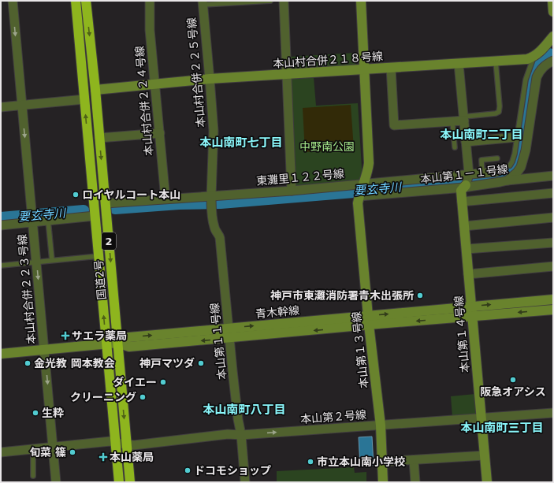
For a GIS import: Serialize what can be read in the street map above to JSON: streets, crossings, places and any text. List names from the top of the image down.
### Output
{
  "streets": {
    "highway": ["2", "国道2号"],
    "street": [
      "本山村合併２１８号線",
      "本山村合併２２５号線",
      "本山村合併２２４号線",
      "本山第１－１号線",
      "東灘里１２２号線",
      "本山村合併２２３号線",
      "青木幹線",
      "本山第１４号線",
      "本山第１１号線",
      "本山第１３号線",
      "本山第２号線"
    ]
  },
  "crossings": [
    ["本山村合併２１８号線", "本山村合併２２５号線"],
    ["本山村合併２１８号線", "本山村合併２２４号線"],
    ["本山村合併２１８号線", "国道2号"],
    ["本山村合併２１８号線", "本山第１３号線"],
    ["本山村合併２２５号線", "東灘里１２２号線"],
    ["本山村合併２２５号線", "本山第１１号線"],
    ["本山村合併２２４号線", "東灘里１２２号線"],
    ["本山第１－１号線", "東灘里１２２号線"],
    ["本山第１－１号線", "本山第１４号線"],
    ["本山第１－１号線", "本山第１３号線"],
    ["東灘里１２２号線", "国道2号"],
    ["東灘里１２２号線", "本山第１４号線"],
    ["東灘里１２２号線", "本山第１１号線"],
    ["東灘里１２２号線", "本山第１３号線"],
    ["国道2号", "青木幹線"],
    ["国道2号", "本山第２号線"],
    ["本山村合併２２３号線", "青木幹線"],
    ["本山村合併２２３号線", "本山第２号線"],
    ["青木幹線", "本山第１４号線"],
    ["青木幹線", "本山第１１号線"],
    ["青木幹線", "本山第１３号線"],
    ["本山第１４号線", "本山第２号線"],
    ["本山第１１号線", "本山第２号線"],
    ["本山第１３号線", "本山第２号線"]
  ],
  "one_way": ["本山村合併２２３号線"],
  "districts": [
    "本山南町二丁目",
    "本山南町七丁目",
    "本山南町八丁目",
    "本山南町三丁目"
  ],
  "water": ["要玄寺川"],
  "parks": ["中野南公園"],
  "places": {
    "other": [
      "ロイヤルコート本山",
      "神戸市東灘消防署青木出張所",
      "金光教 岡本教会",
      "神戸マツダ",
      "阪急オアシス",
      "ダイエー",
      "クリーニング",
      "生粋",
      "旬菜 篠",
      "市立本山南小学校",
      "ドコモショップ"
    ],
    "health": ["サエラ薬局", "本山薬局"]
  }
}
